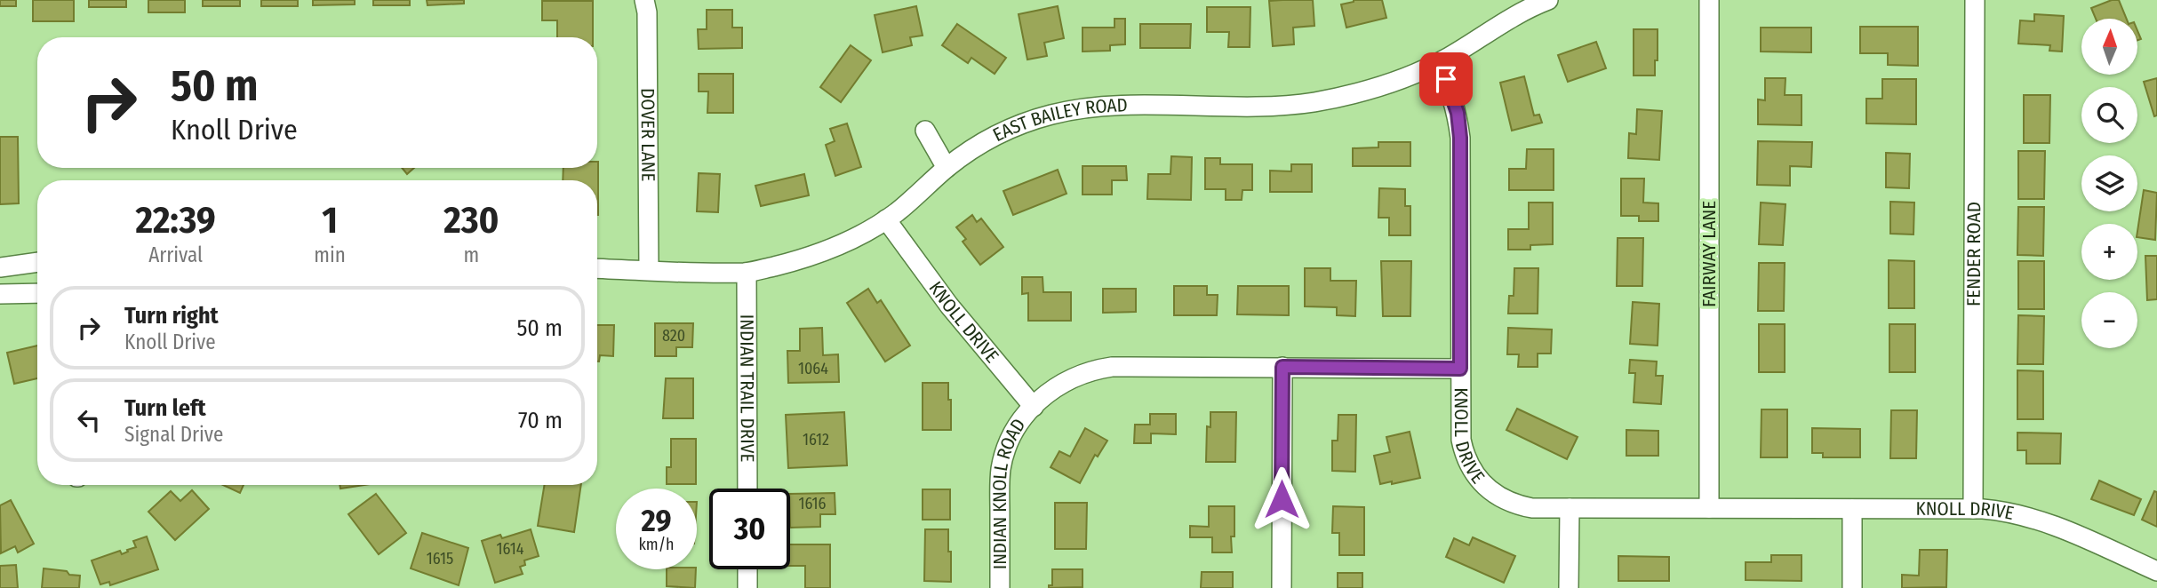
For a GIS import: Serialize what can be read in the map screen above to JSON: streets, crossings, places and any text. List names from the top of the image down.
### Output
{
  "streets": {
    "street": [
      "EAST BAILEY ROAD",
      "DOVER LANE",
      "FAIRWAY LANE",
      "FENDER ROAD",
      "KNOLL DRIVE",
      "INDIAN TRAIL DRIVE",
      "INDIAN KNOLL ROAD"
    ]
  },
  "crossings": [
    ["EAST BAILEY ROAD", "DOVER LANE"],
    ["EAST BAILEY ROAD", "KNOLL DRIVE"],
    ["EAST BAILEY ROAD", "INDIAN TRAIL DRIVE"],
    ["FAIRWAY LANE", "KNOLL DRIVE"],
    ["FENDER ROAD", "KNOLL DRIVE"],
    ["KNOLL DRIVE", "INDIAN KNOLL ROAD"]
  ],
  "house_numbers": [
    "820",
    "1064",
    "1612",
    "1616",
    "1614",
    "1615"
  ],
  "north": "top",
  "page": {
    "map_buttons": ["+", "−"],
    "turn": ["50 m", "Knoll Drive"],
    "eta": [
      "22:39",
      "Arrival",
      "1",
      "min",
      "230",
      "m"
    ],
    "list": [
      {
        "name": "Turn right",
        "note": "Knoll Drive",
        "value": "50 m"
      },
      {
        "name": "Turn left",
        "note": "Signal Drive",
        "value": "70 m"
      }
    ],
    "speed": "29 km/h",
    "limit": "30"
  }
}
